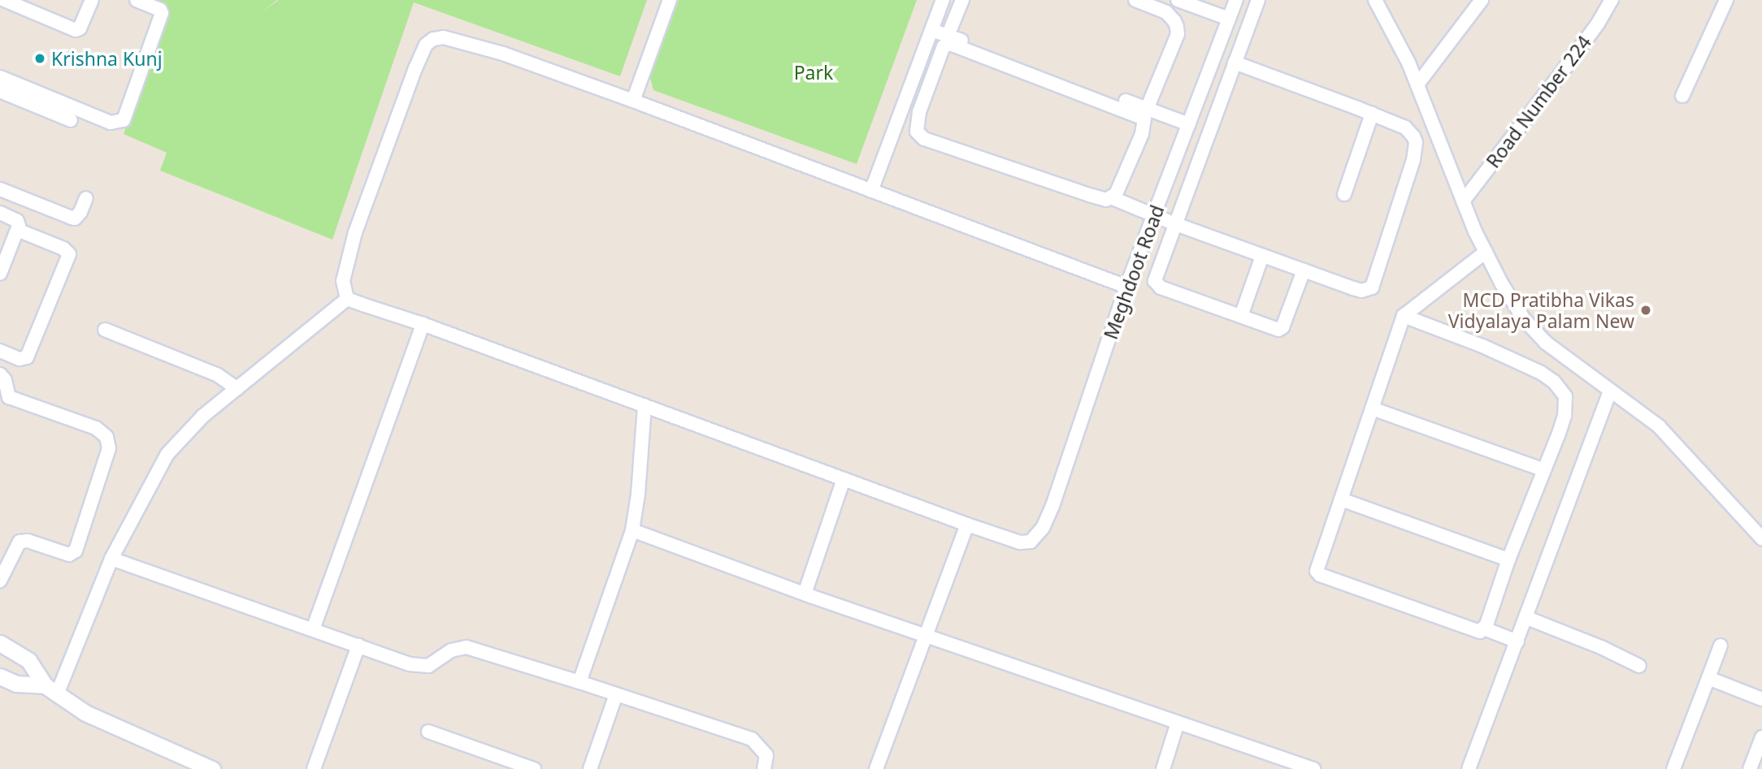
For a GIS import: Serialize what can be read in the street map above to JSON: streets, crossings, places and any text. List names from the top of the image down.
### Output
{
  "streets": {
    "street": ["Road Number 224", "Meghdoot Road"]
  },
  "parks": ["Park"],
  "places": ["Krishna Kunj", "MCD Pratibha Vikas Vidyalaya Palam New"]
}
